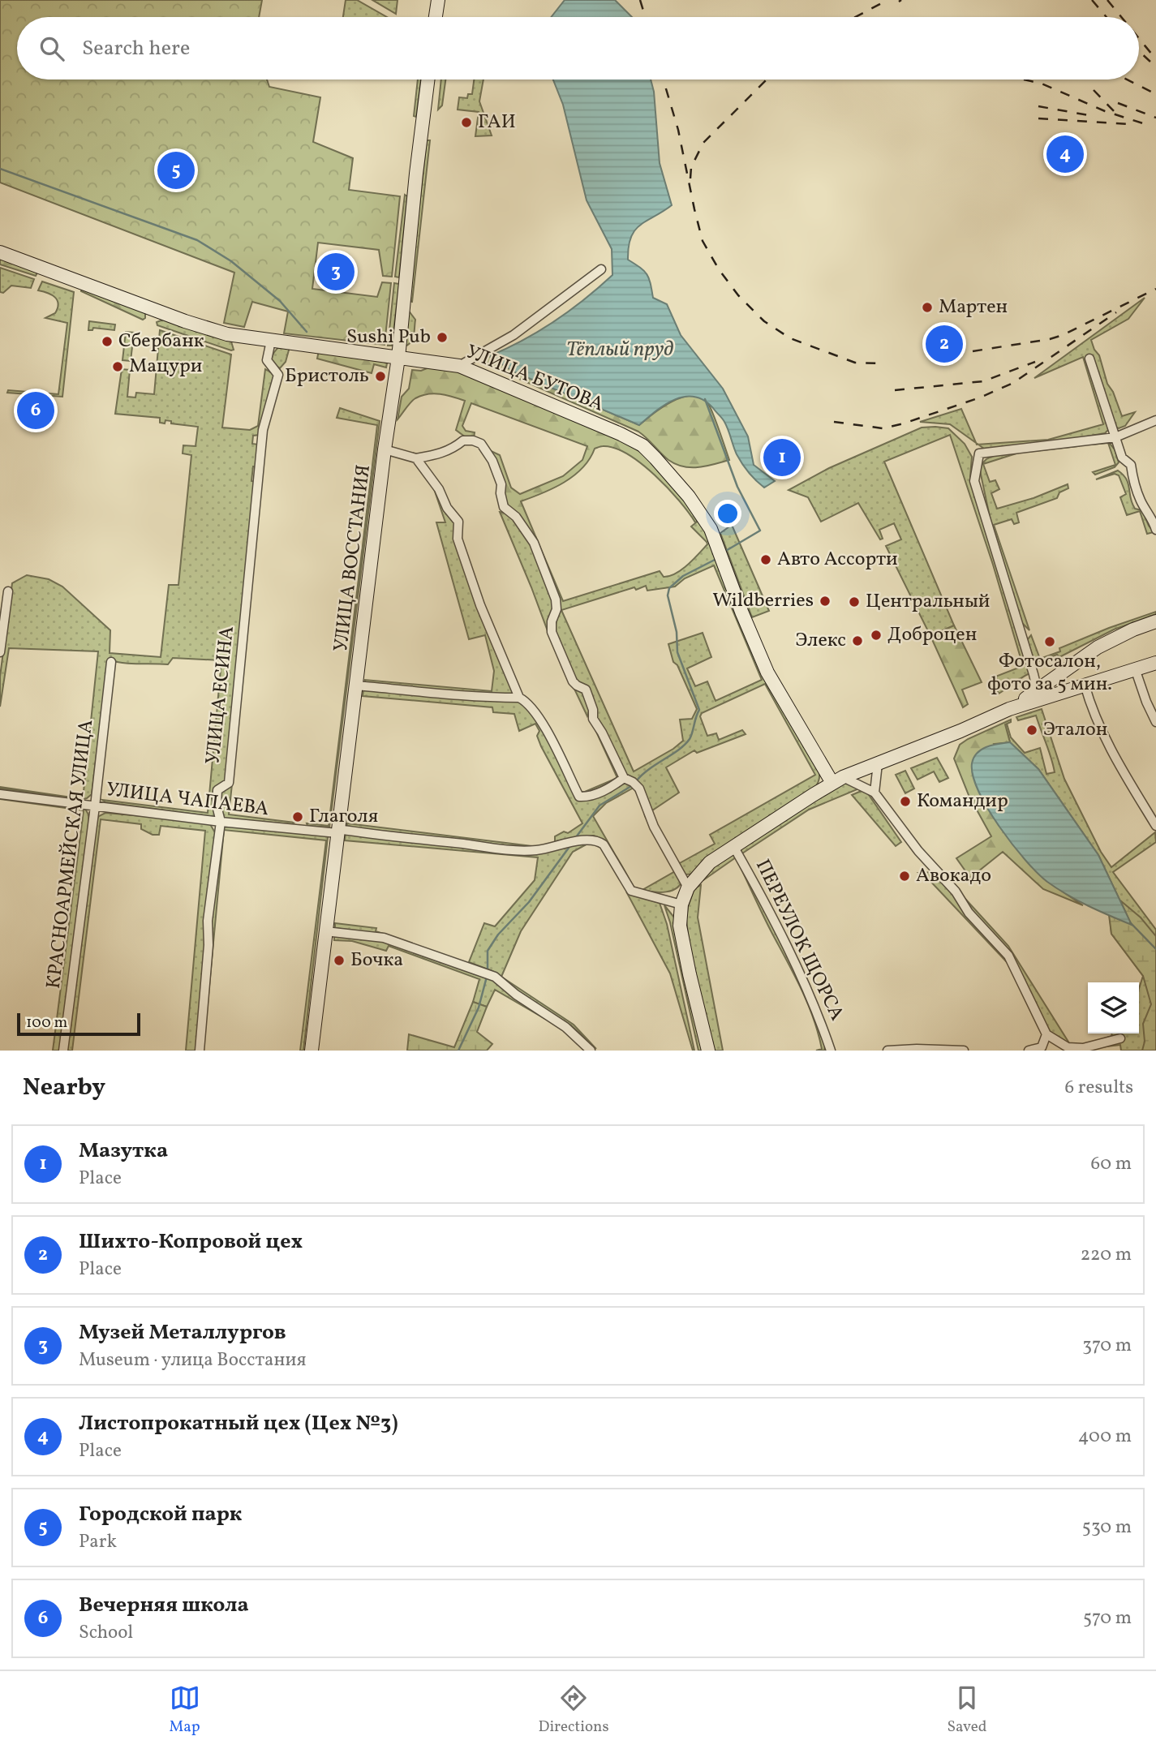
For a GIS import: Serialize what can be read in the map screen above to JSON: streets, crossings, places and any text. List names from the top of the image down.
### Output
{
  "streets": {
    "street": [
      "УЛИЦА БУТОВА",
      "УЛИЦА ВОССТАНИЯ",
      "УЛИЦА ЕСИНА",
      "УЛИЦА ЧАПАЕВА",
      "КРАСНОАРМЕЙСКАЯ УЛИЦА",
      "ПЕРЕУЛОК ЩОРСА"
    ]
  },
  "crossings": [
    ["УЛИЦА БУТОВА", "УЛИЦА ВОССТАНИЯ"],
    ["УЛИЦА БУТОВА", "УЛИЦА ЕСИНА"],
    ["УЛИЦА ВОССТАНИЯ", "УЛИЦА ЧАПАЕВА"],
    ["УЛИЦА ЕСИНА", "УЛИЦА ЧАПАЕВА"],
    ["УЛИЦА ЧАПАЕВА", "КРАСНОАРМЕЙСКАЯ УЛИЦА"]
  ],
  "water": ["Тёплый пруд"],
  "places": [
    "ГАИ",
    "Мартен",
    "Sushi Pub",
    "Сбербанк",
    "Мацури",
    "Бристоль",
    "Авто Ассорти",
    "Wildberries",
    "Центральный",
    "Доброцен",
    "Элекс",
    "Фотосалон, фото за 5 мин.",
    "Эталон",
    "Командир",
    "Глаголя",
    "Авокадо",
    "Бочка"
  ],
  "scale_bar": "100 m",
  "page": {
    "search": "Search here",
    "pins": [
      "4",
      "5",
      "3",
      "2",
      "6",
      "1"
    ],
    "scale": "100 m",
    "heading": ["Nearby", "6 results"],
    "list": [
      {
        "mark": "1",
        "name": "Мазутка",
        "note": "Place",
        "value": "60 m"
      },
      {
        "mark": "2",
        "name": "Шихто-Копровой цех",
        "note": "Place",
        "value": "220 m"
      },
      {
        "mark": "3",
        "name": "Музей Металлургов",
        "note": "Museum · улица Восстания",
        "value": "370 m"
      },
      {
        "mark": "4",
        "name": "Листопрокатный цех (Цех №3)",
        "note": "Place",
        "value": "400 m"
      },
      {
        "mark": "5",
        "name": "Городской парк",
        "note": "Park",
        "value": "530 m"
      },
      {
        "mark": "6",
        "name": "Вечерняя школа",
        "note": "School",
        "value": "570 m"
      }
    ],
    "nav": ["Map", "Directions", "Saved"]
  }
}
